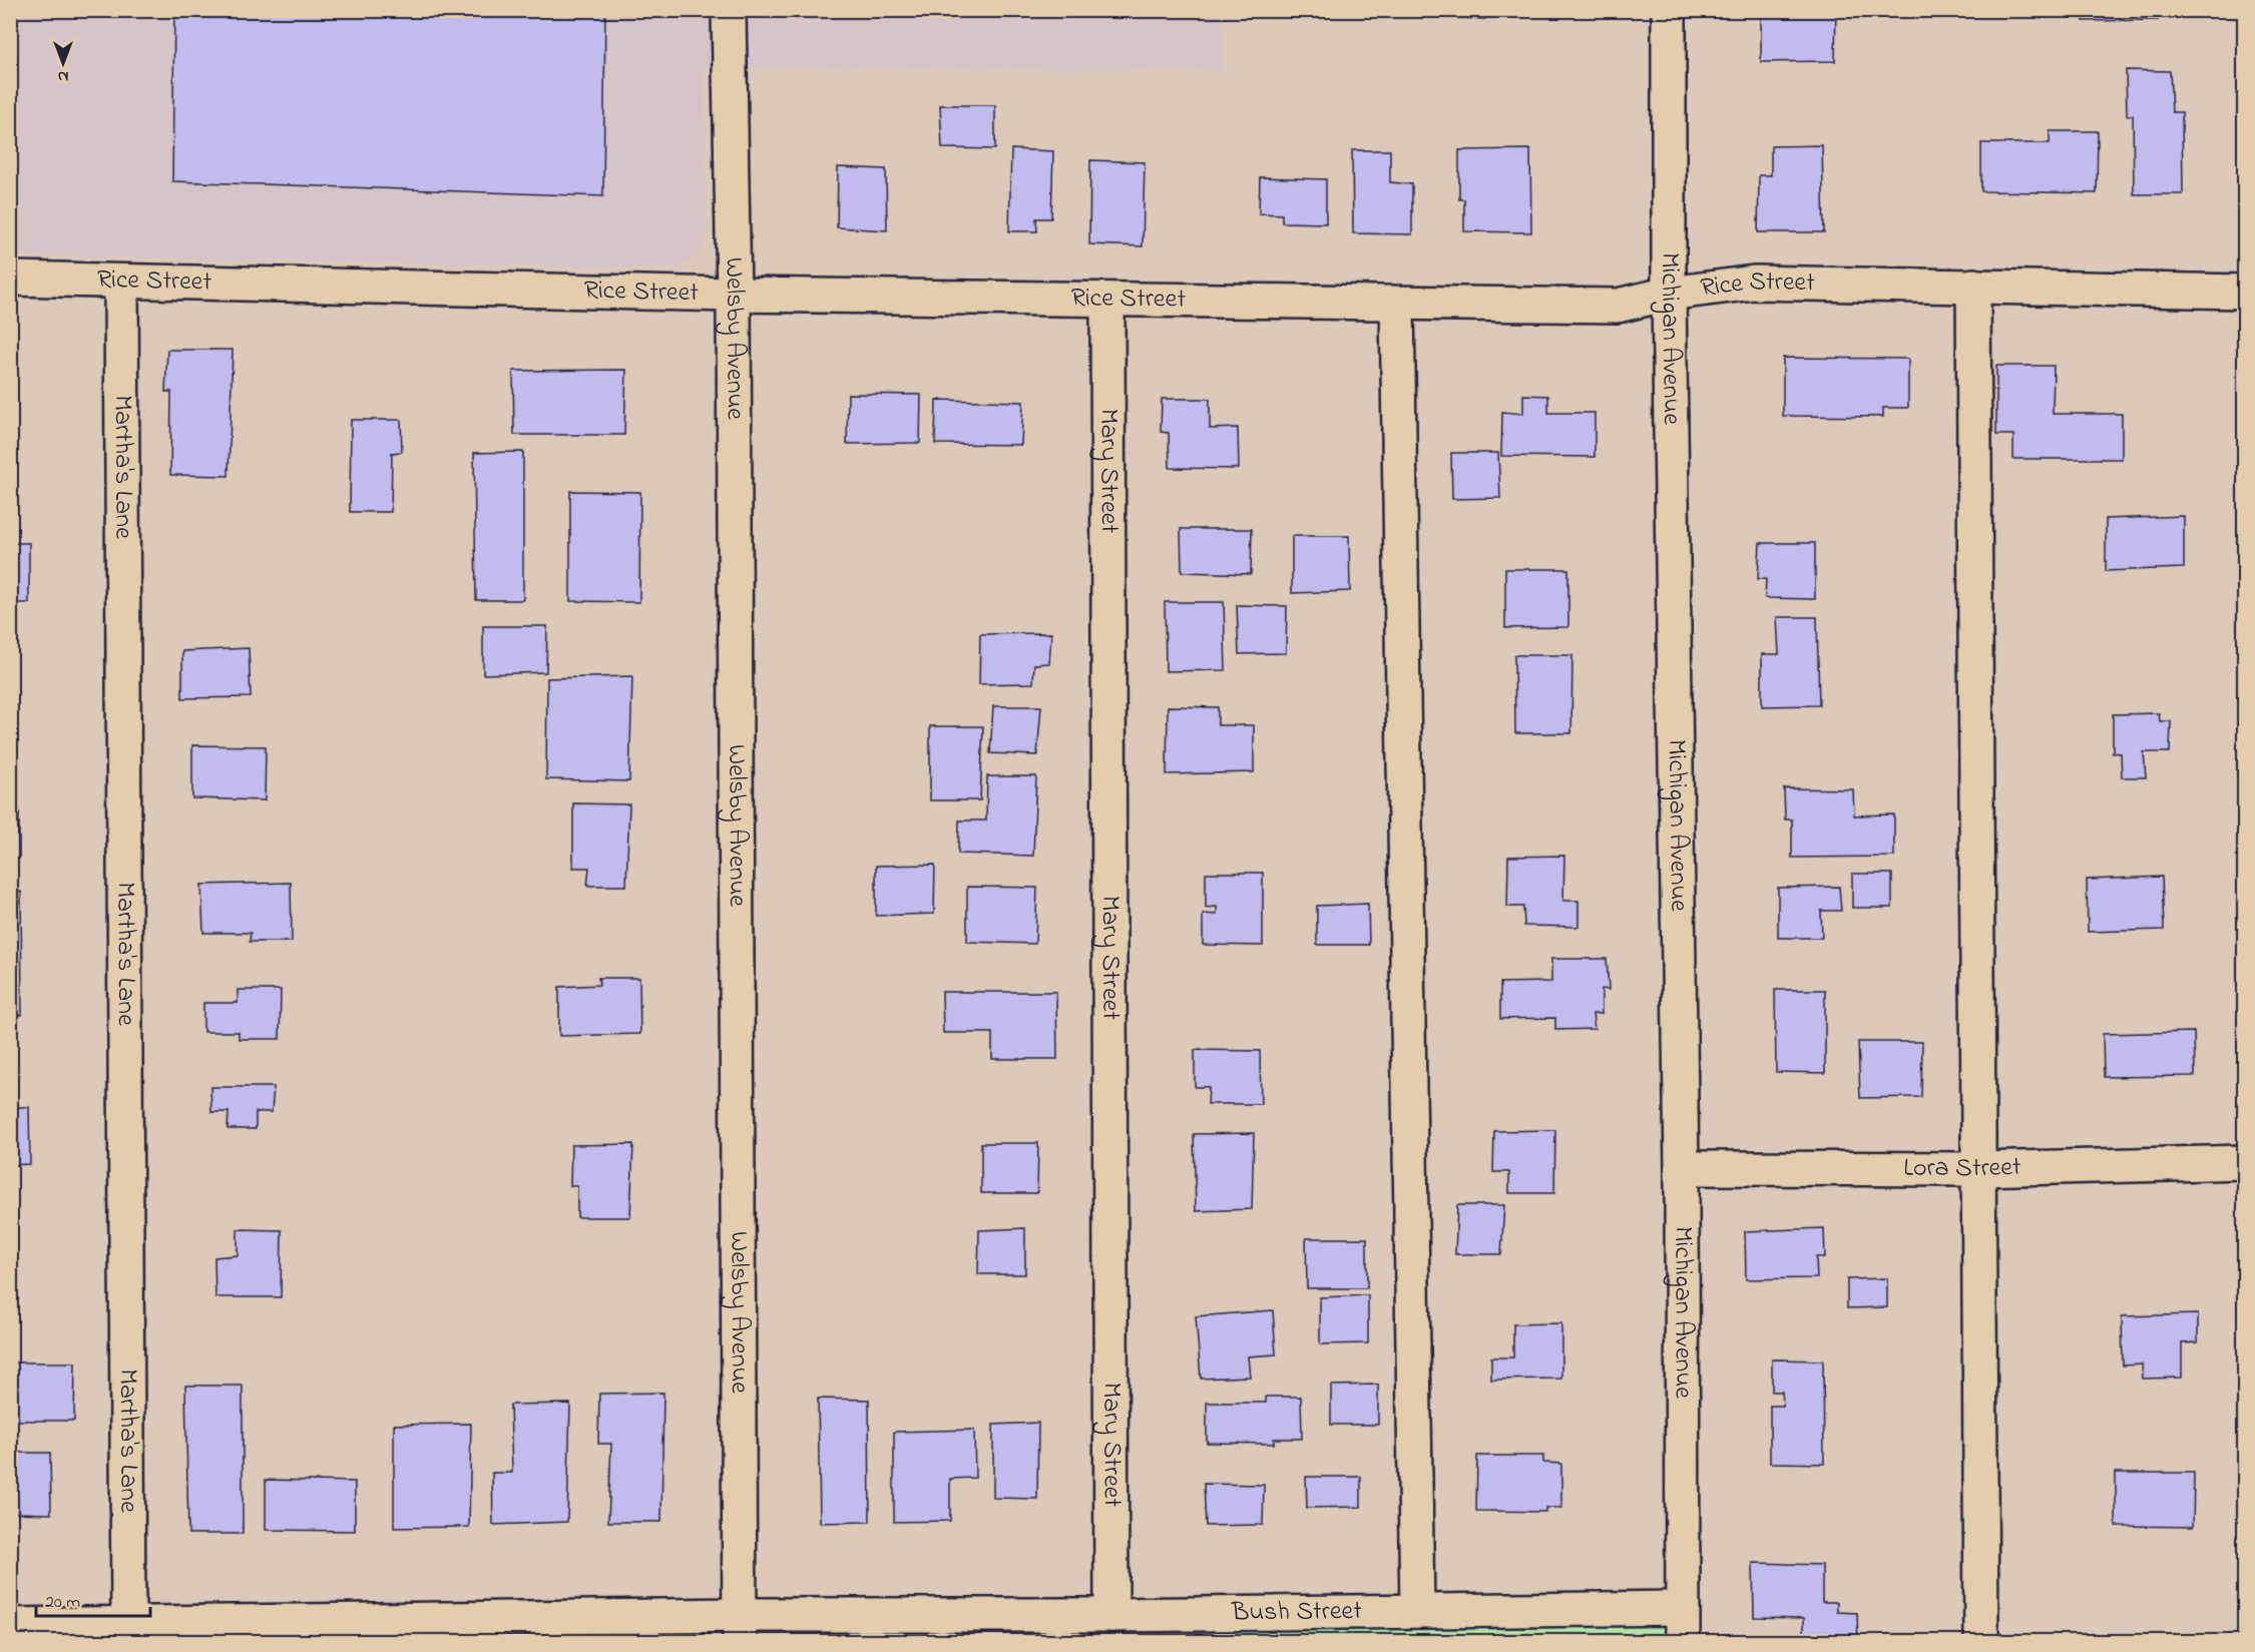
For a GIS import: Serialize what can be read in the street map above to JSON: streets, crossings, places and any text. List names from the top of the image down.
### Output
{
  "streets": {
    "street": [
      "Rice Street",
      "Welsby Avenue",
      "Michigan Avenue",
      "Martha's Lane",
      "Mary Street",
      "Lora Street",
      "Bush Street"
    ]
  },
  "crossings": [
    ["Rice Street", "Welsby Avenue"],
    ["Rice Street", "Michigan Avenue"],
    ["Rice Street", "Martha's Lane"],
    ["Rice Street", "Mary Street"],
    ["Welsby Avenue", "Bush Street"],
    ["Michigan Avenue", "Lora Street"],
    ["Michigan Avenue", "Bush Street"],
    ["Martha's Lane", "Bush Street"],
    ["Mary Street", "Bush Street"]
  ],
  "scale_bar": "20 m",
  "north": "bottom"
}
